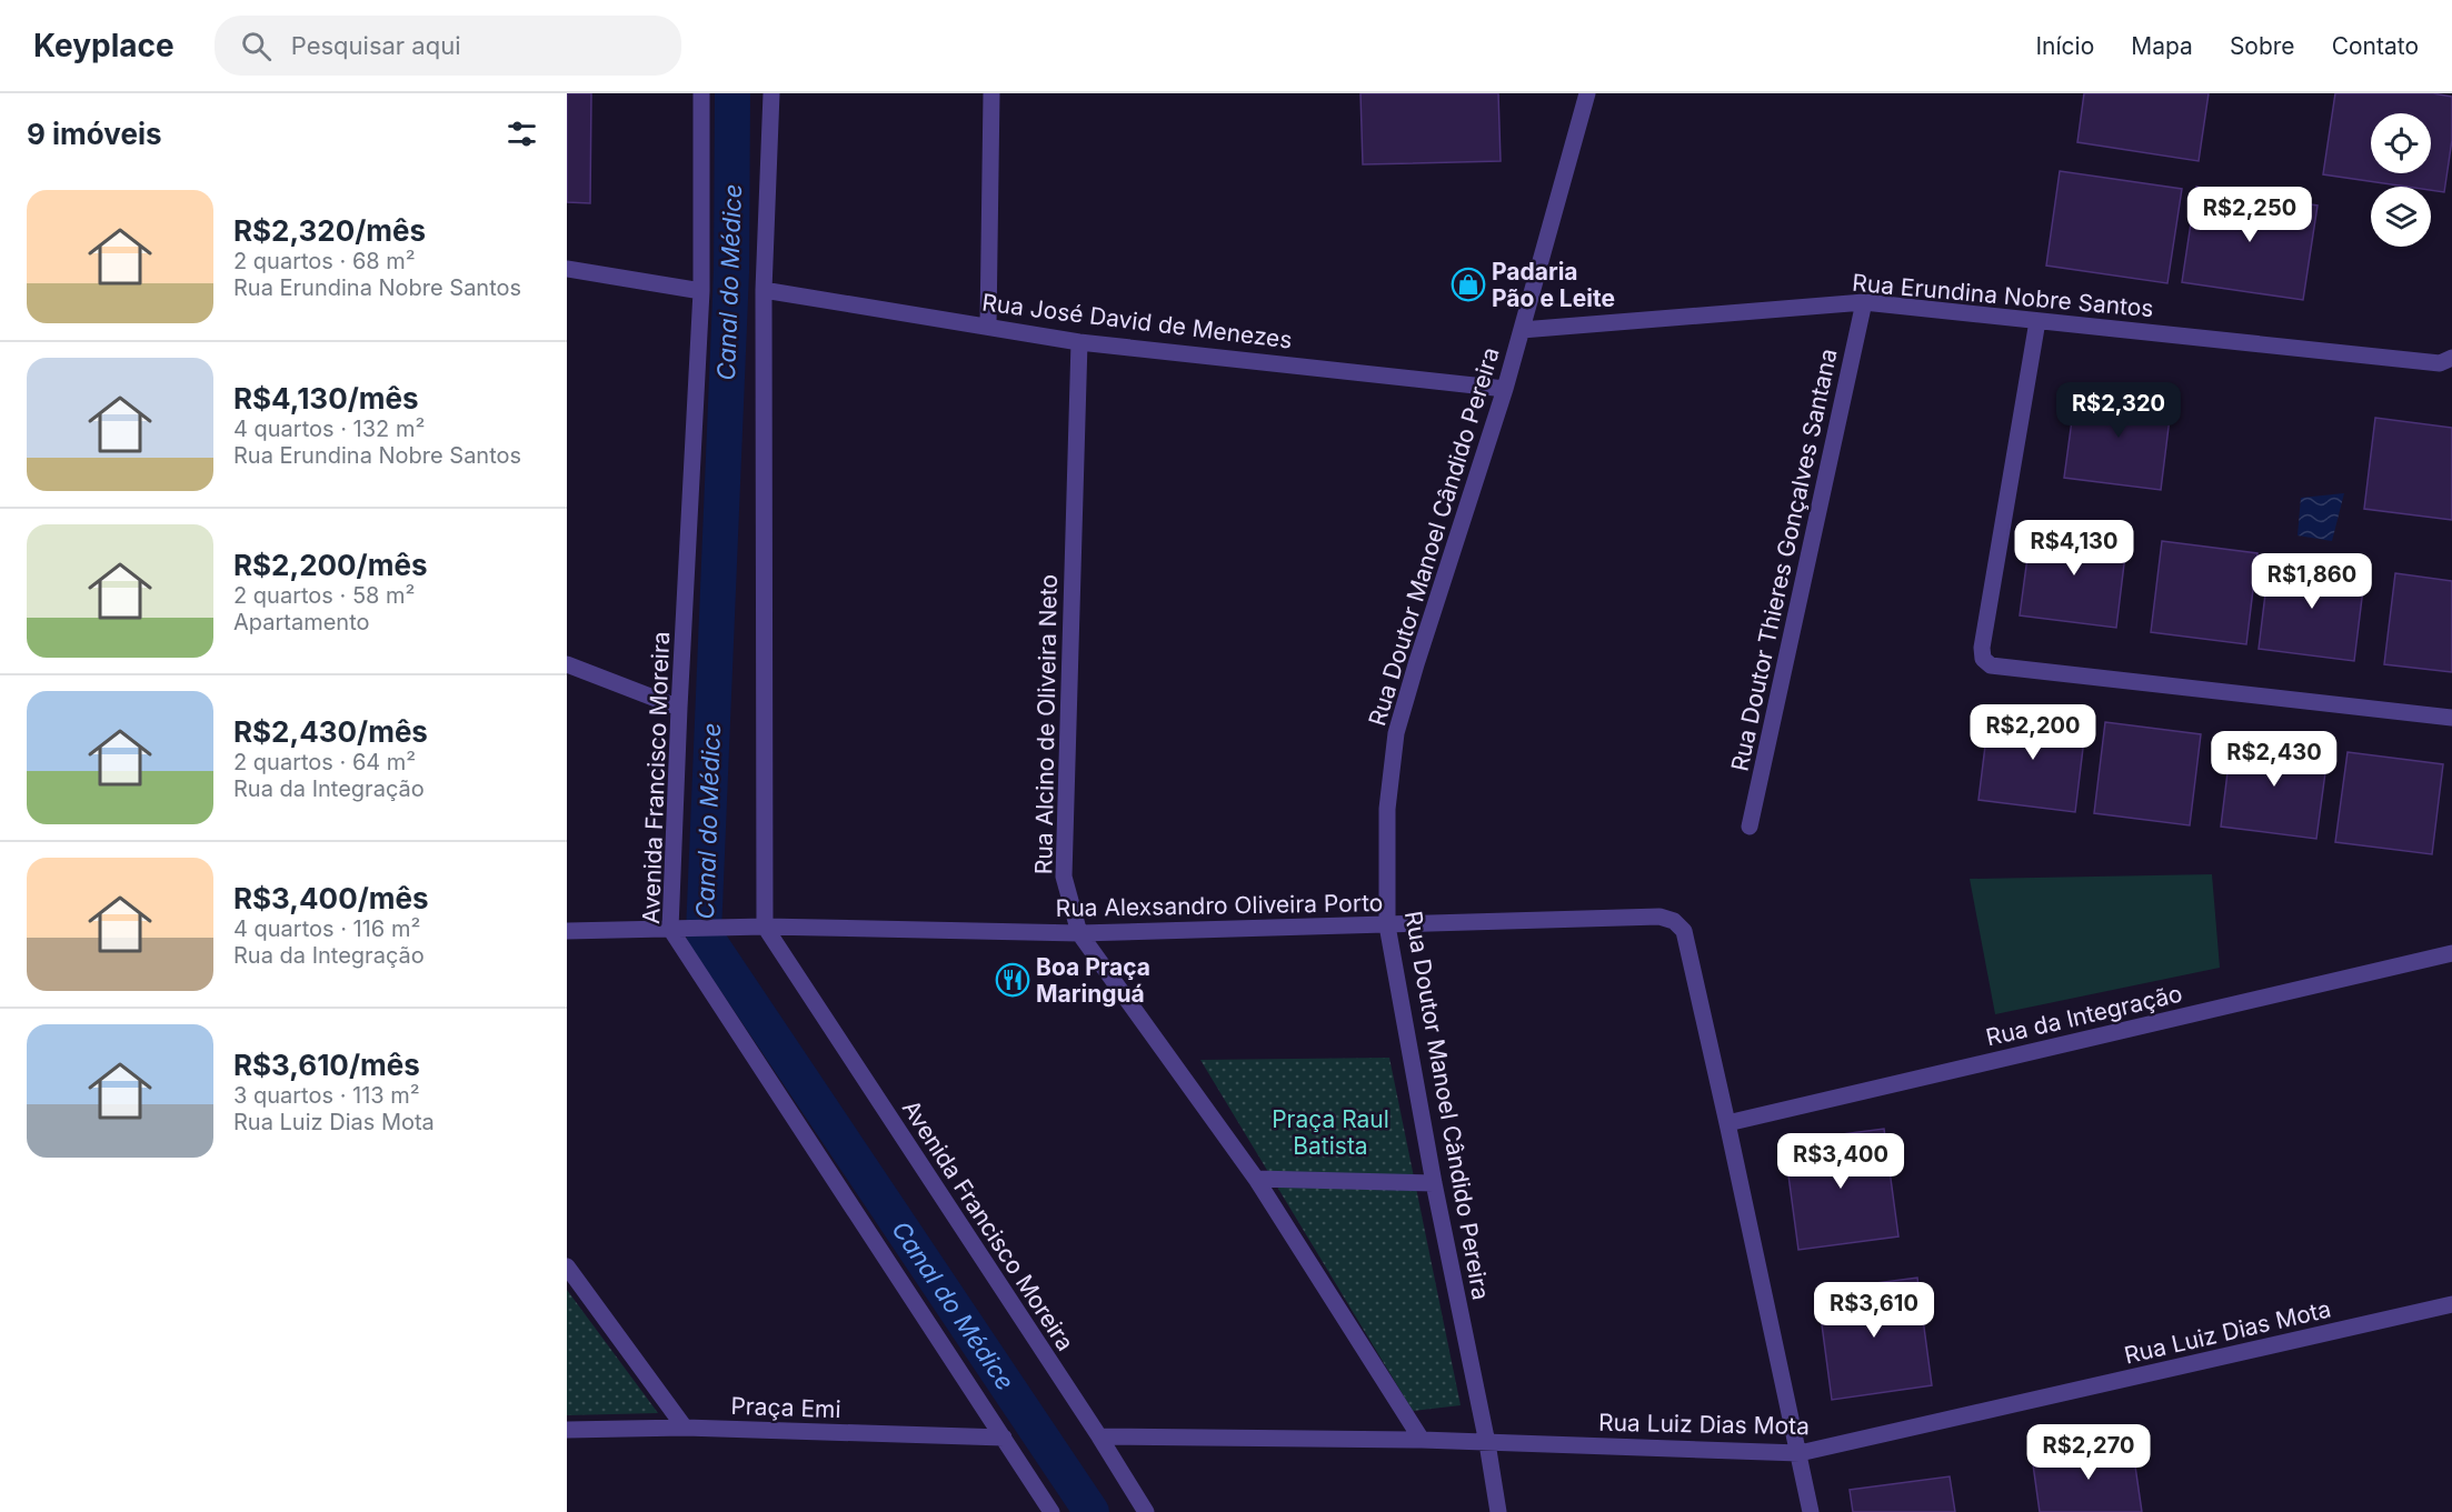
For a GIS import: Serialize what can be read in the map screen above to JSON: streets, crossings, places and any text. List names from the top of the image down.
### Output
{
  "streets": {
    "street": [
      "Rua Erundina Nobre Santos",
      "Rua José David de Menezes",
      "Rua Doutor Manoel Cândido Pereira",
      "Rua Doutor Thieres Gonçalves Santana",
      "Rua Alcino de Oliveira Neto",
      "Avenida Francisco Moreira",
      "Rua Alexsandro Oliveira Porto",
      "Rua da Integração",
      "Rua Luiz Dias Mota",
      "Praça Emi"
    ]
  },
  "crossings": [
    ["Rua Erundina Nobre Santos", "Rua Doutor Manoel Cândido Pereira"],
    ["Rua Erundina Nobre Santos", "Rua Doutor Thieres Gonçalves Santana"],
    ["Rua José David de Menezes", "Rua Doutor Manoel Cândido Pereira"],
    ["Rua José David de Menezes", "Rua Alcino de Oliveira Neto"],
    ["Rua Doutor Manoel Cândido Pereira", "Rua Alexsandro Oliveira Porto"],
    ["Rua Doutor Manoel Cândido Pereira", "Rua Luiz Dias Mota"],
    ["Rua Alcino de Oliveira Neto", "Rua Alexsandro Oliveira Porto"],
    ["Rua Alcino de Oliveira Neto", "Rua Luiz Dias Mota"],
    ["Avenida Francisco Moreira", "Rua Alexsandro Oliveira Porto"],
    ["Avenida Francisco Moreira", "Rua Luiz Dias Mota"],
    ["Avenida Francisco Moreira", "Praça Emi"],
    ["Rua Alexsandro Oliveira Porto", "Rua da Integração"]
  ],
  "water": ["Canal do Médice"],
  "parks": ["Praça Raul Batista"],
  "places": {
    "shop": ["Padaria Pão e Leite"],
    "restaurant": ["Boa Praça Maringuá"]
  },
  "page": {
    "header": "Keyplace",
    "search": "Pesquisar aqui",
    "nav": [
      "Início",
      "Mapa",
      "Sobre",
      "Contato"
    ],
    "heading": "9 imóveis",
    "list": [
      {
        "name": "R$2,320/mês",
        "note": "2 quartos · 68 m² · Rua Erundina Nobre Santos"
      },
      {
        "name": "R$4,130/mês",
        "note": "4 quartos · 132 m² · Rua Erundina Nobre Santos"
      },
      {
        "name": "R$2,200/mês",
        "note": "2 quartos · 58 m² · Apartamento"
      },
      {
        "name": "R$2,430/mês",
        "note": "2 quartos · 64 m² · Rua da Integração"
      },
      {
        "name": "R$3,400/mês",
        "note": "4 quartos · 116 m² · Rua da Integração"
      },
      {
        "name": "R$3,610/mês",
        "note": "3 quartos · 113 m² · Rua Luiz Dias Mota"
      }
    ],
    "price": [
      "R$2,250",
      "R$2,320",
      "R$4,130",
      "R$1,860",
      "R$2,200",
      "R$2,430",
      "R$3,400",
      "R$3,610",
      "R$2,270"
    ]
  }
}
